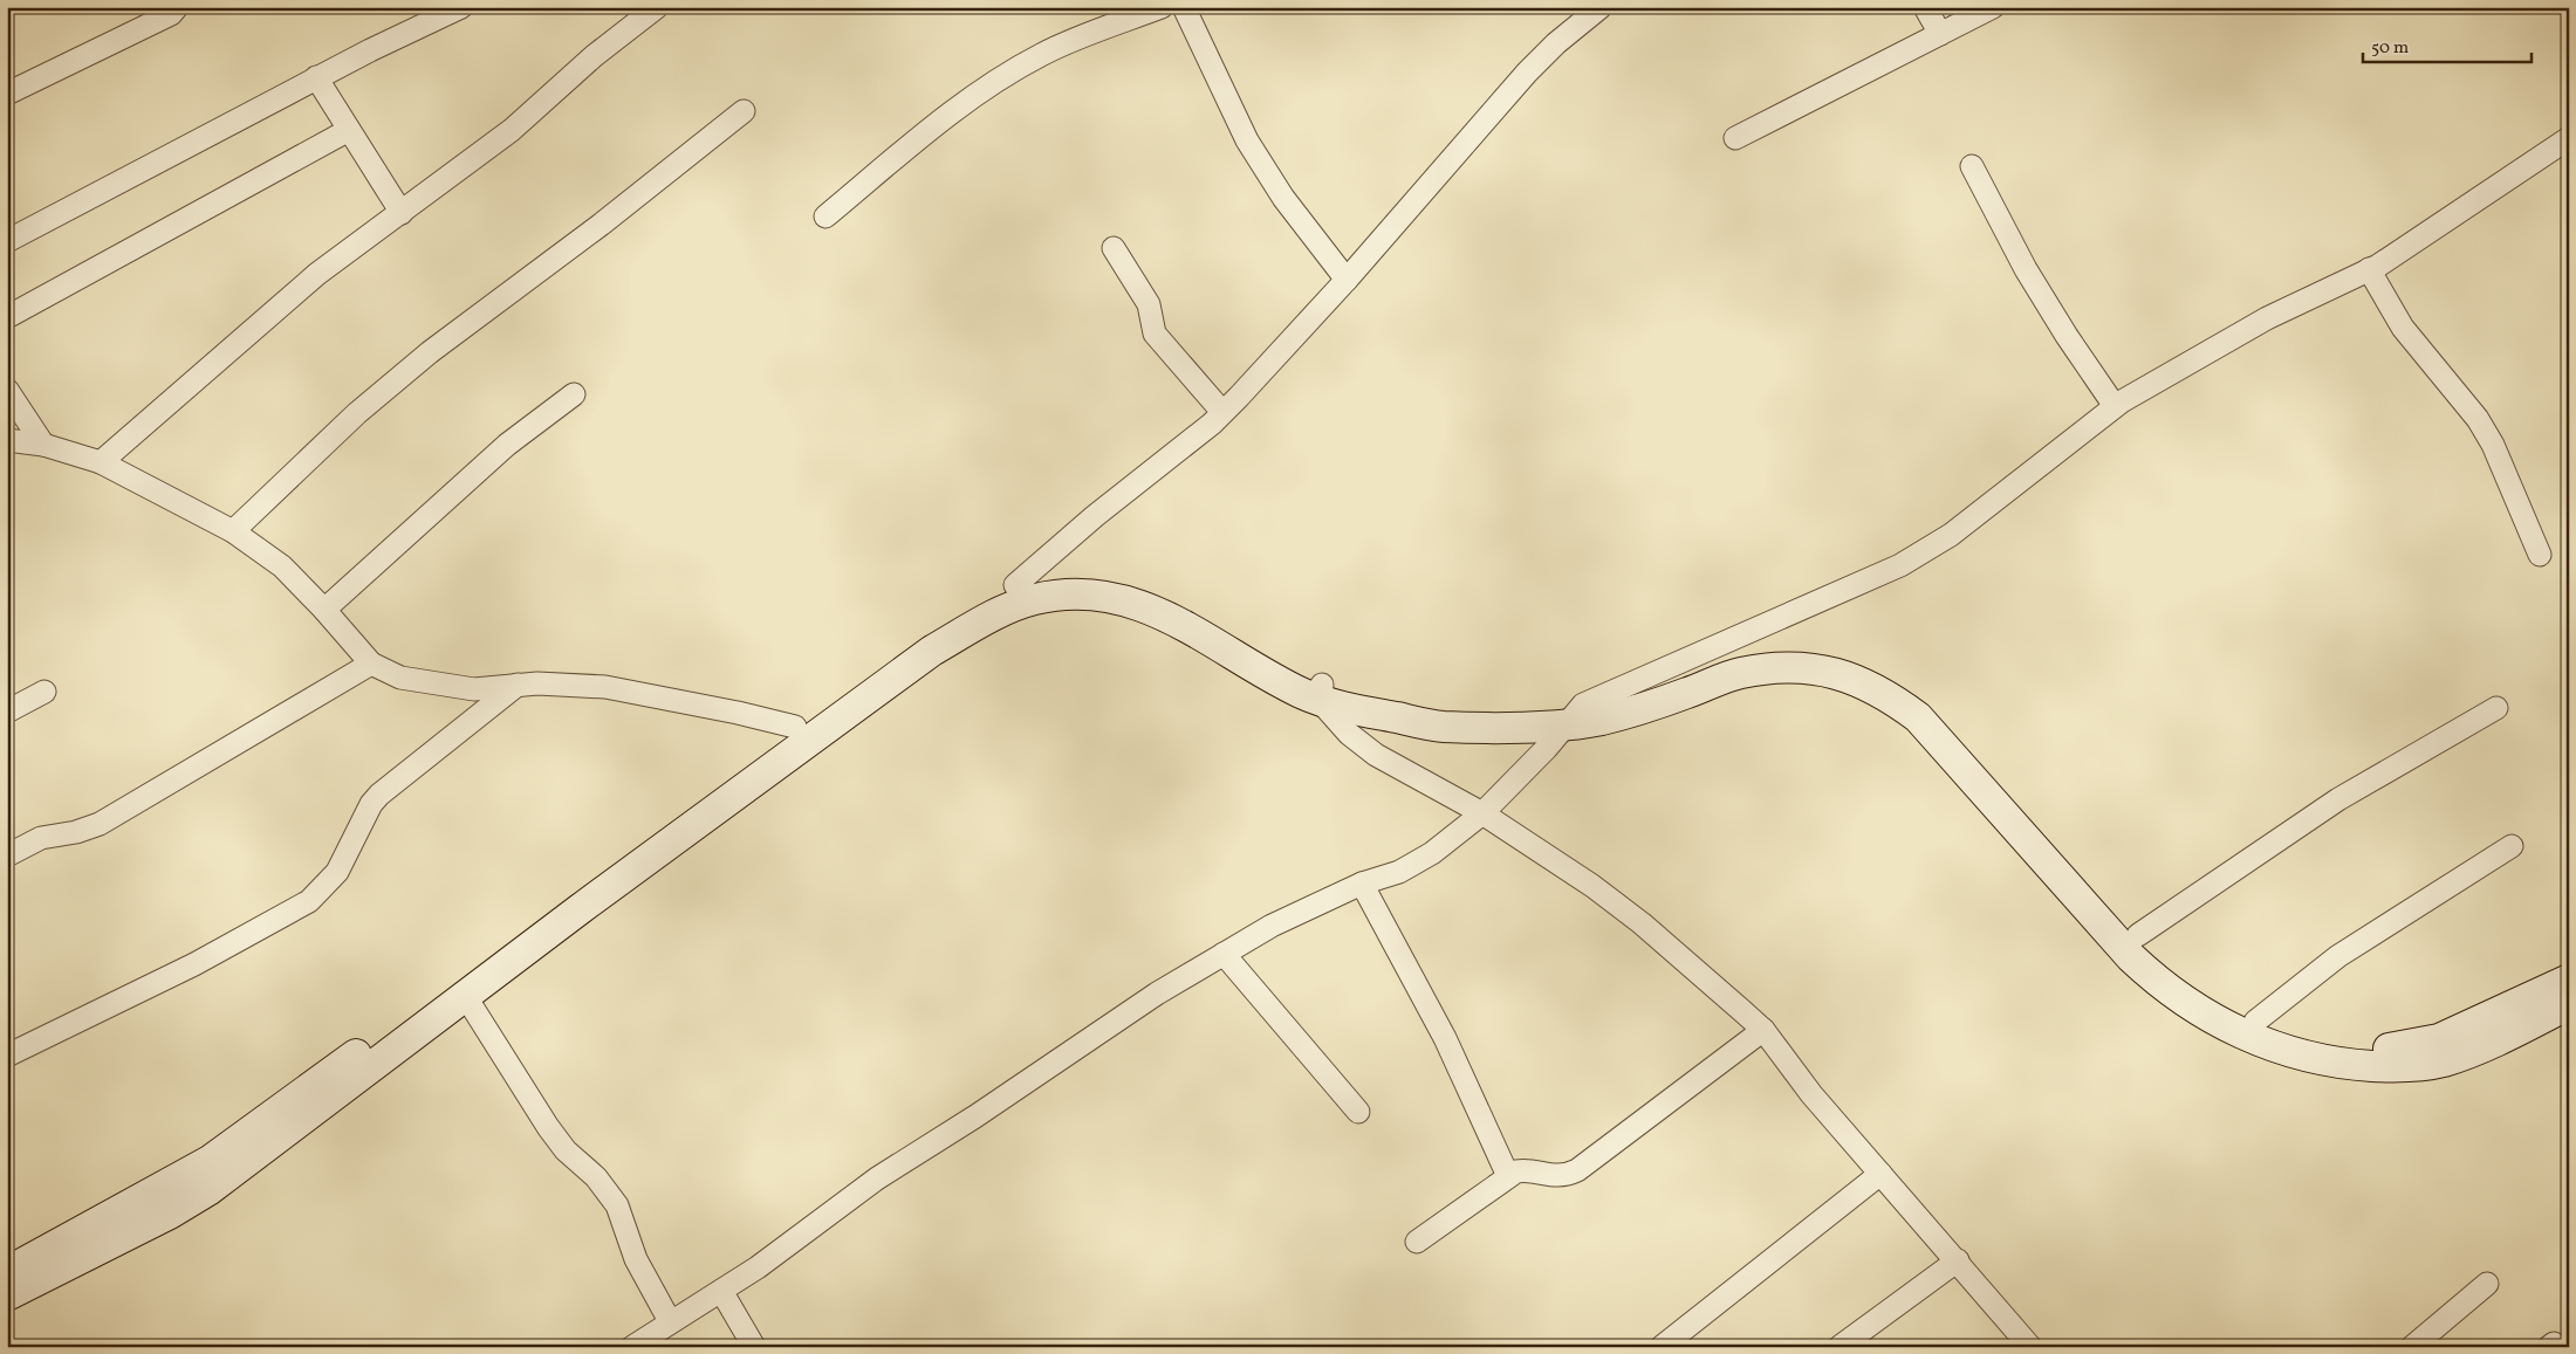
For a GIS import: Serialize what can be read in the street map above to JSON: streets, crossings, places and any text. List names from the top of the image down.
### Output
{
  "scale_bar": "50 m"
}
